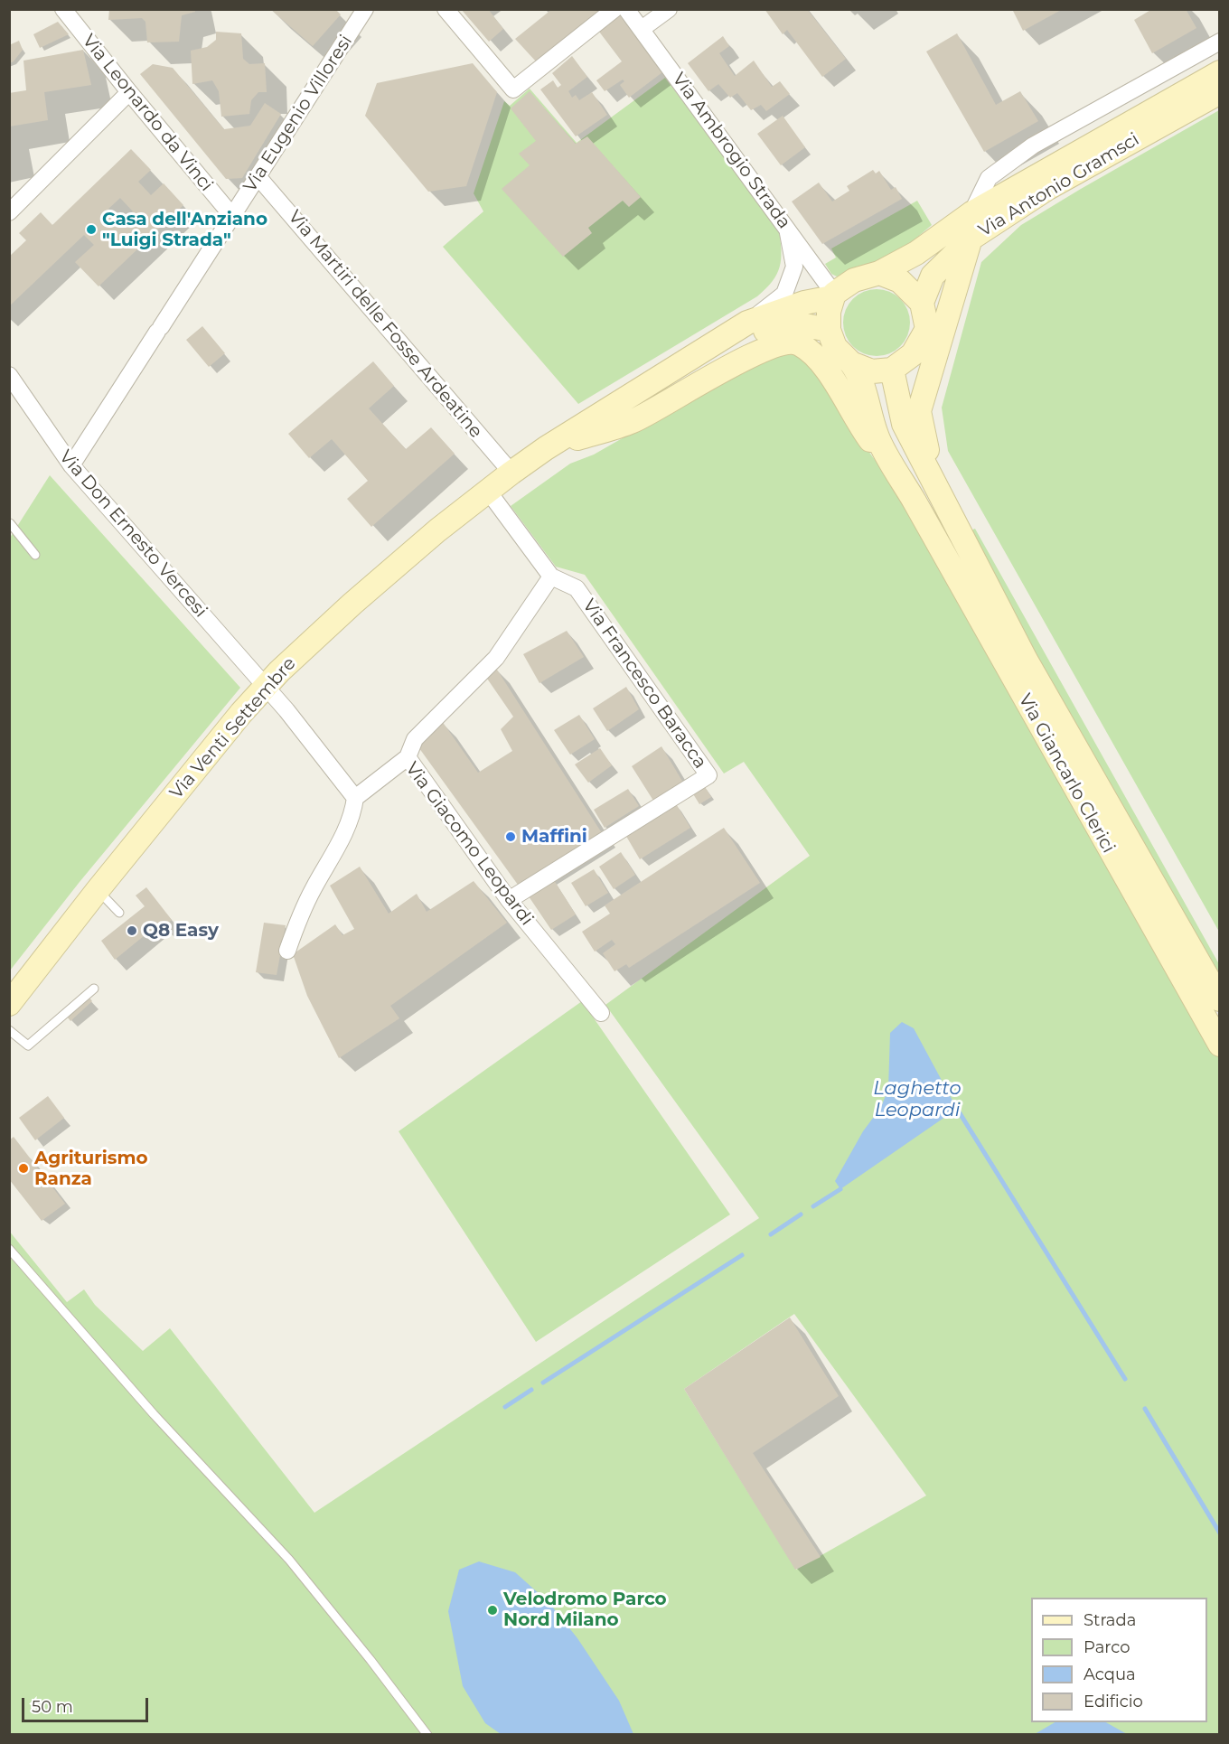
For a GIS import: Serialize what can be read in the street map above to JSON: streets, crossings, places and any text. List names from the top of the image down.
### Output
{
  "streets": {
    "street": [
      "Via Leonardo da Vinci",
      "Via Eugenio Villoresi",
      "Via Ambrogio Strada",
      "Via Antonio Gramsci",
      "Via Martiri delle Fosse Ardeatine",
      "Via Don Ernesto Vercesi",
      "Via Francesco Baracca",
      "Via Venti Settembre",
      "Via Giancarlo Clerici",
      "Via Giacomo Leopardi"
    ]
  },
  "crossings": [
    ["Via Leonardo da Vinci", "Via Eugenio Villoresi"],
    ["Via Eugenio Villoresi", "Via Martiri delle Fosse Ardeatine"],
    ["Via Eugenio Villoresi", "Via Don Ernesto Vercesi"],
    ["Via Ambrogio Strada", "Via Antonio Gramsci"],
    ["Via Ambrogio Strada", "Via Venti Settembre"],
    ["Via Ambrogio Strada", "Via Giancarlo Clerici"],
    ["Via Antonio Gramsci", "Via Venti Settembre"],
    ["Via Antonio Gramsci", "Via Giancarlo Clerici"],
    ["Via Martiri delle Fosse Ardeatine", "Via Venti Settembre"],
    ["Via Don Ernesto Vercesi", "Via Venti Settembre"],
    ["Via Francesco Baracca", "Via Venti Settembre"],
    ["Via Francesco Baracca", "Via Giacomo Leopardi"],
    ["Via Venti Settembre", "Via Giancarlo Clerici"]
  ],
  "water": ["Laghetto Leopardi"],
  "places": [
    "Casa dell'Anziano \"Luigi Strada\"",
    "Maffini",
    "Q8 Easy",
    "Agriturismo Ranza",
    "Velodromo Parco Nord Milano"
  ],
  "legend": [
    "Strada",
    "Parco",
    "Acqua",
    "Edificio"
  ],
  "scale_bar": "50 m"
}
